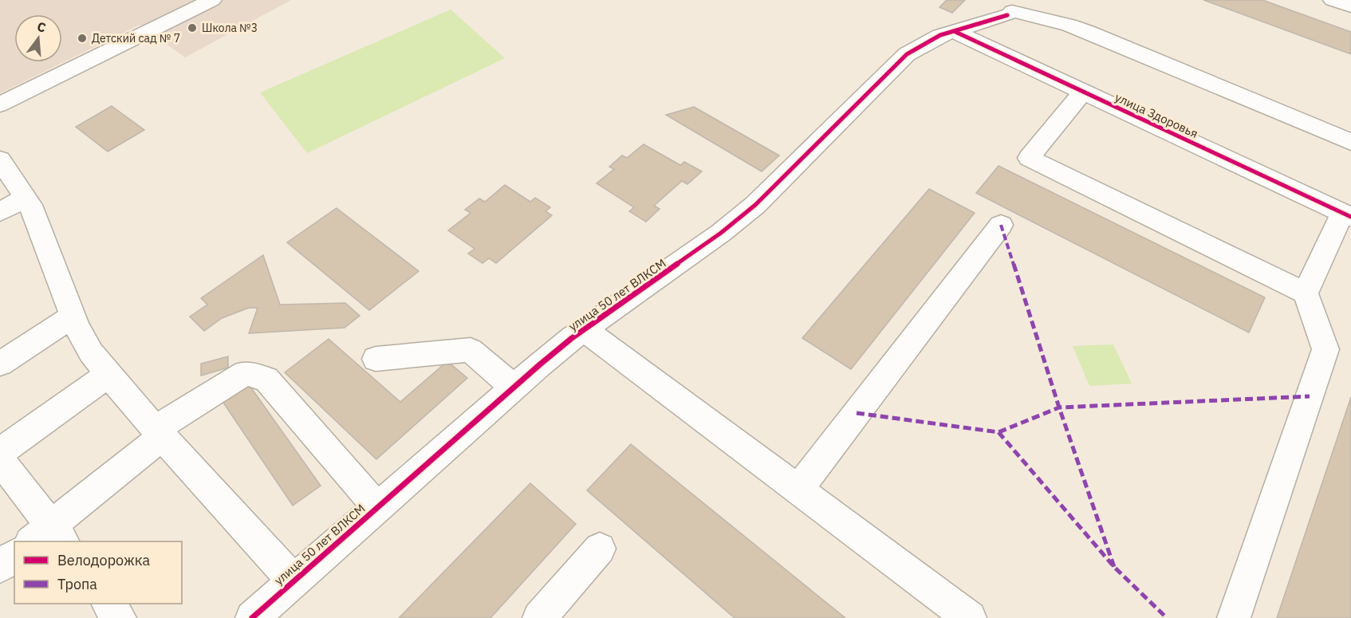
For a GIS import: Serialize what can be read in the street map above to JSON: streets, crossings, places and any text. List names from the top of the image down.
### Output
{
  "streets": {
    "street": ["улица Здоровья", "улица 50 лет ВЛКСМ"]
  },
  "crossings": [
    ["улица Здоровья", "улица 50 лет ВЛКСМ"]
  ],
  "places": ["Школа №3", "Детский сад № 7"],
  "legend": ["Велодорожка", "Тропа"],
  "north": "top"
}
